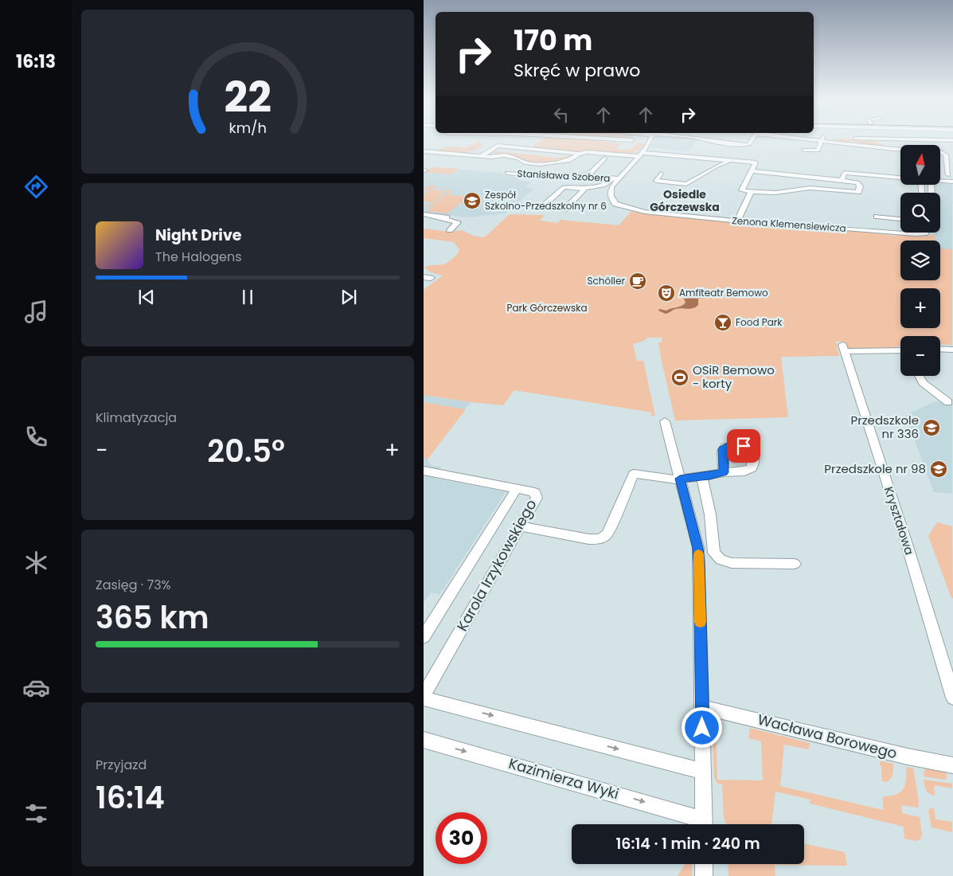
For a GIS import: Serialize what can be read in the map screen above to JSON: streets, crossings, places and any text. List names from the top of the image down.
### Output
{
  "streets": {
    "street": [
      "Stanisława Szobera",
      "Zenona Klemensiewicza",
      "Kryształowa",
      "Karola Irzykowskiego",
      "Wacława Borowego",
      "Kazimierza Wyki"
    ]
  },
  "crossings": [
    ["Stanisława Szobera", "Zenona Klemensiewicza"]
  ],
  "districts": ["Osiedle Górczewska"],
  "parks": ["Park Górczewska"],
  "places": {
    "school or university": ["Zespół Szkolno-Przedszkolny nr 6", "Przedszkole nr 336", "Przedszkole nr 98"],
    "cafe": ["Schöller"],
    "theatre": ["Amfiteatr Bemowo"],
    "bar": ["Food Park"],
    "sports": ["OSiR Bemowo - korty"]
  },
  "north": "top",
  "page": {
    "tabs": "16:13",
    "turn": ["170 m", "Skręć w prawo"],
    "map_buttons": ["+", "−"],
    "song": ["Night Drive", "The Halogens"],
    "tile": [
      "Klimatyzacja",
      ["Zasięg · 73%", "365 km"],
      ["Przyjazd", "16:14"]
    ],
    "heat": ["−", "20.5°", "+"],
    "limit": "30",
    "trip": "16:14 · 1 min · 240 m",
    "gauge": ["22", "km/h"]
  }
}
